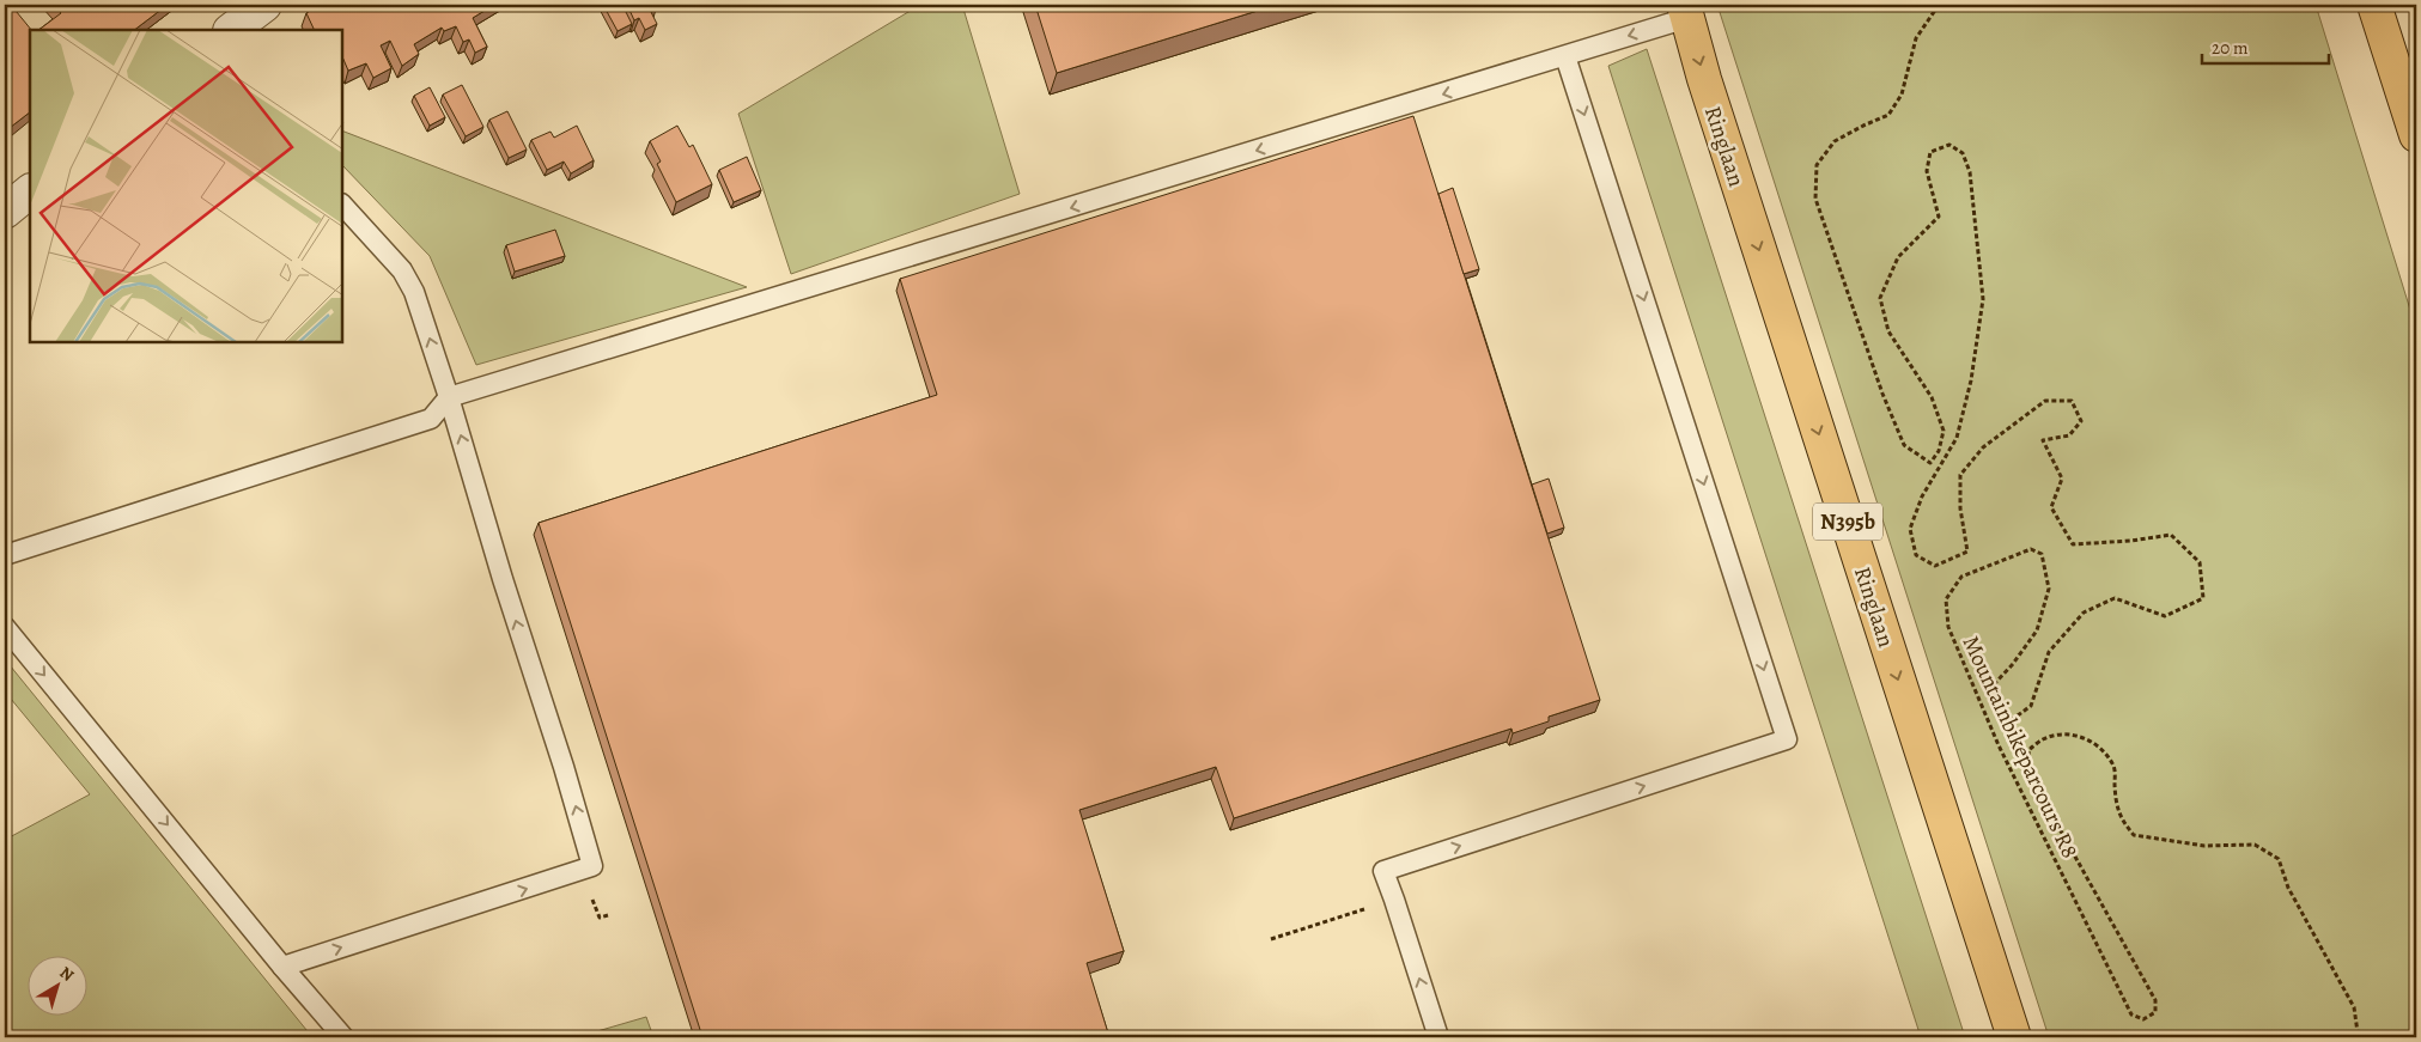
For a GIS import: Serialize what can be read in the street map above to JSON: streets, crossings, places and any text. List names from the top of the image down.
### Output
{
  "streets": {
    "main road": ["Ringlaan", "N395b"],
    "path": ["Mountainbikeparcours R8"]
  },
  "one_way": ["Ringlaan"],
  "scale_bar": "20 m",
  "north": "top right"
}
